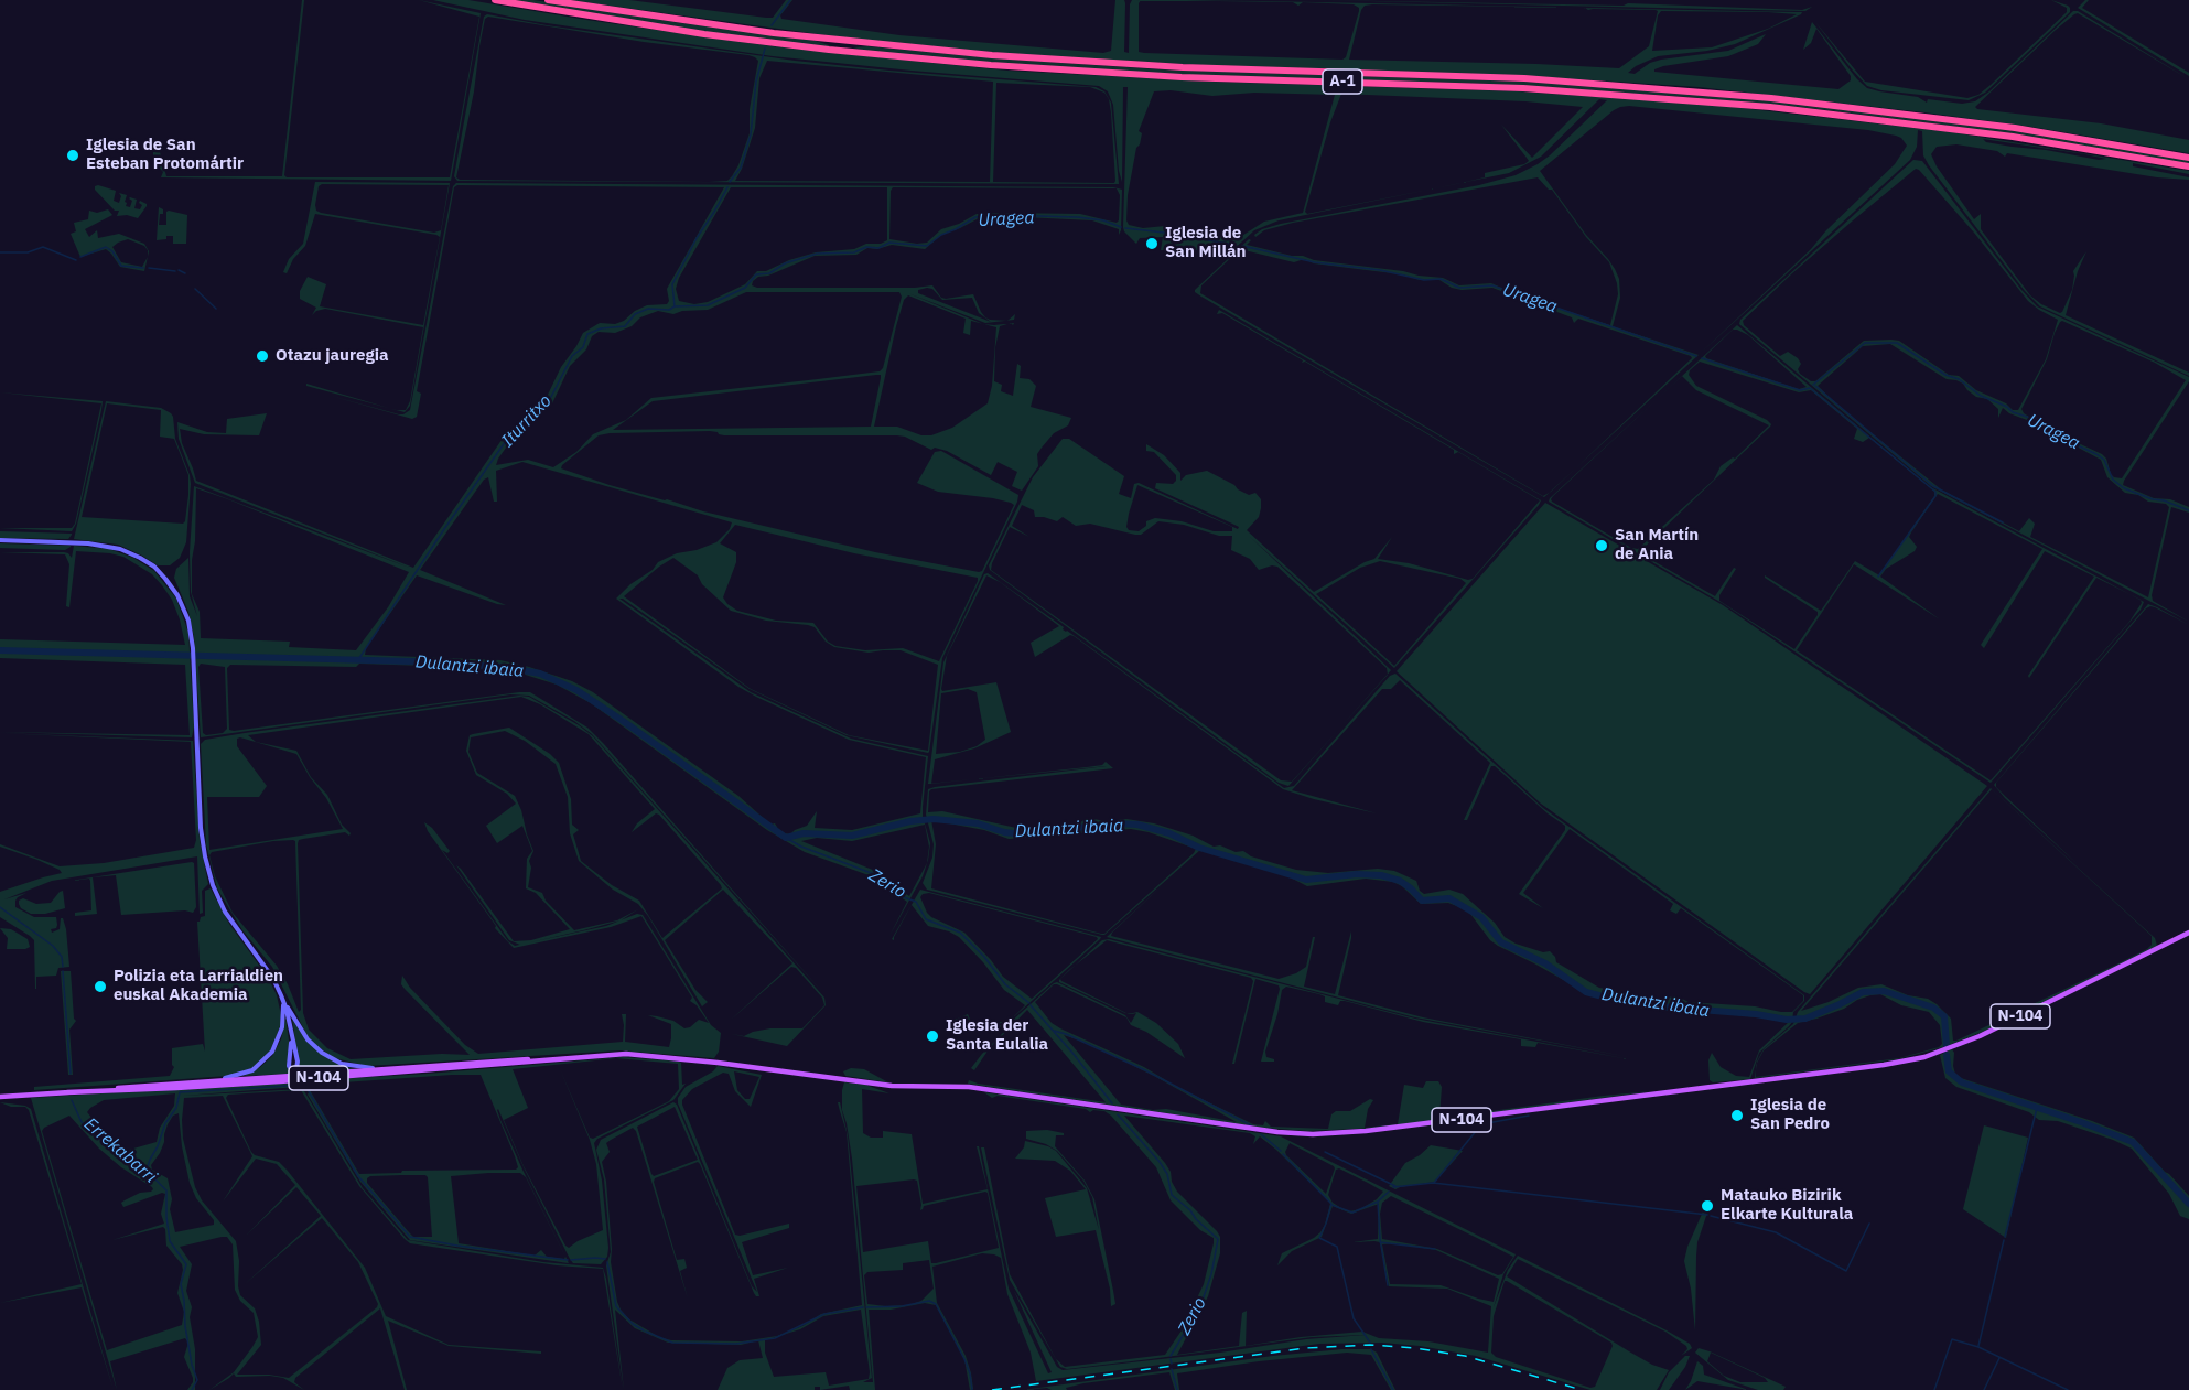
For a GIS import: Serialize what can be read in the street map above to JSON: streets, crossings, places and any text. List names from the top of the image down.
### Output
{
  "streets": {
    "highway": ["A-1"],
    "main road": ["N-104"]
  },
  "water": [
    "Uragea",
    "Iturritxo",
    "Dulantzi ibaia",
    "Zerio",
    "Errekabarri"
  ],
  "places": [
    "Iglesia de San Esteban Protomártir",
    "Iglesia de San Millán",
    "Otazu jauregia",
    "San Martín de Ania",
    "Polizia eta Larrialdien euskal Akademia",
    "Iglesia der Santa Eulalia",
    "Iglesia de San Pedro",
    "Matauko Bizirik Elkarte Kulturala"
  ]
}
